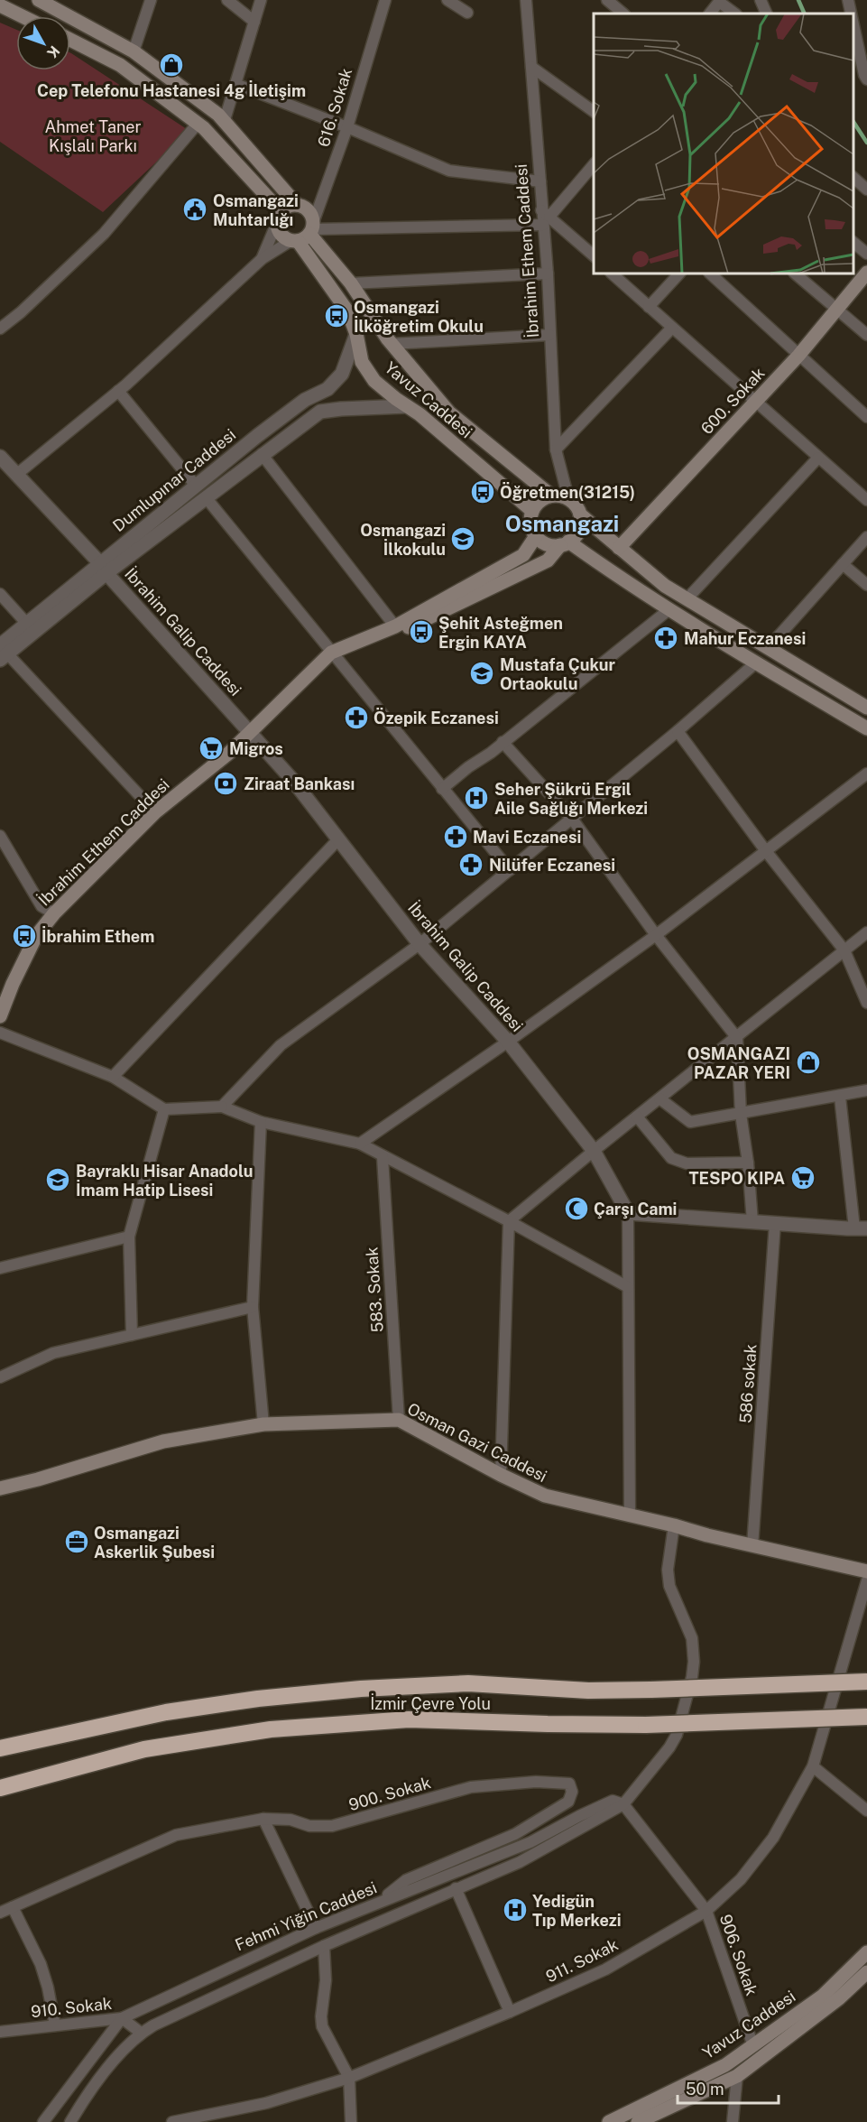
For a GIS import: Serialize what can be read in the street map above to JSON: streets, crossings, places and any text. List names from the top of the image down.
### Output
{
  "streets": {
    "highway": ["İzmir Çevre Yolu"],
    "main road": [
      "İbrahim Ethem Caddesi",
      "Yavuz Caddesi",
      "600. Sokak",
      "Osman Gazi Caddesi"
    ],
    "street": [
      "616. Sokak",
      "Dumlupınar Caddesi",
      "İbrahim Galip Caddesi",
      "583. Sokak",
      "586 sokak",
      "900. Sokak",
      "Fehmi Yiğin Caddesi",
      "906. Sokak",
      "911. Sokak",
      "910. Sokak"
    ]
  },
  "crossings": [
    ["616. Sokak", "Yavuz Caddesi"],
    ["İbrahim Ethem Caddesi", "Yavuz Caddesi"],
    ["İbrahim Ethem Caddesi", "İbrahim Galip Caddesi"],
    ["Yavuz Caddesi", "Dumlupınar Caddesi"],
    ["Yavuz Caddesi", "906. Sokak"],
    ["Dumlupınar Caddesi", "İbrahim Galip Caddesi"],
    ["583. Sokak", "Osman Gazi Caddesi"],
    ["586 sokak", "Osman Gazi Caddesi"],
    ["Osman Gazi Caddesi", "Fehmi Yiğin Caddesi"],
    ["900. Sokak", "Fehmi Yiğin Caddesi"],
    ["Fehmi Yiğin Caddesi", "906. Sokak"],
    ["Fehmi Yiğin Caddesi", "910. Sokak"],
    ["906. Sokak", "911. Sokak"]
  ],
  "districts": ["Osmangazi"],
  "parks": ["Ahmet Taner Kışlalı Parkı"],
  "places": {
    "shop": ["Cep Telefonu Hastanesi 4g İletişim", "OSMANGAZI PAZAR YERI"],
    "public building": ["Osmangazi Muhtarlığı"],
    "bus stop": [
      "Osmangazi İlköğretim Okulu",
      "Öğretmen(31215)",
      "Şehit Asteğmen Ergin KAYA",
      "İbrahim Ethem"
    ],
    "school or university": ["Osmangazi İlkokulu", "Mustafa Çukur Ortaokulu", "Bayraklı Hisar Anadolu İmam Hatip Lisesi"],
    "pharmacy": [
      "Mahur Eczanesi",
      "Özepik Eczanesi",
      "Mavi Eczanesi",
      "Nilüfer Eczanesi"
    ],
    "supermarket": ["Migros", "TESPO KIPA"],
    "bank": ["Ziraat Bankası"],
    "hospital": ["Seher Şükrü Ergil Aile Sağlığı Merkezi", "Yedigün Tıp Merkezi"],
    "mosque": ["Çarşı Cami"],
    "office": ["Osmangazi Askerlik Şubesi"]
  },
  "scale_bar": "50 m",
  "north": "bottom right"
}
